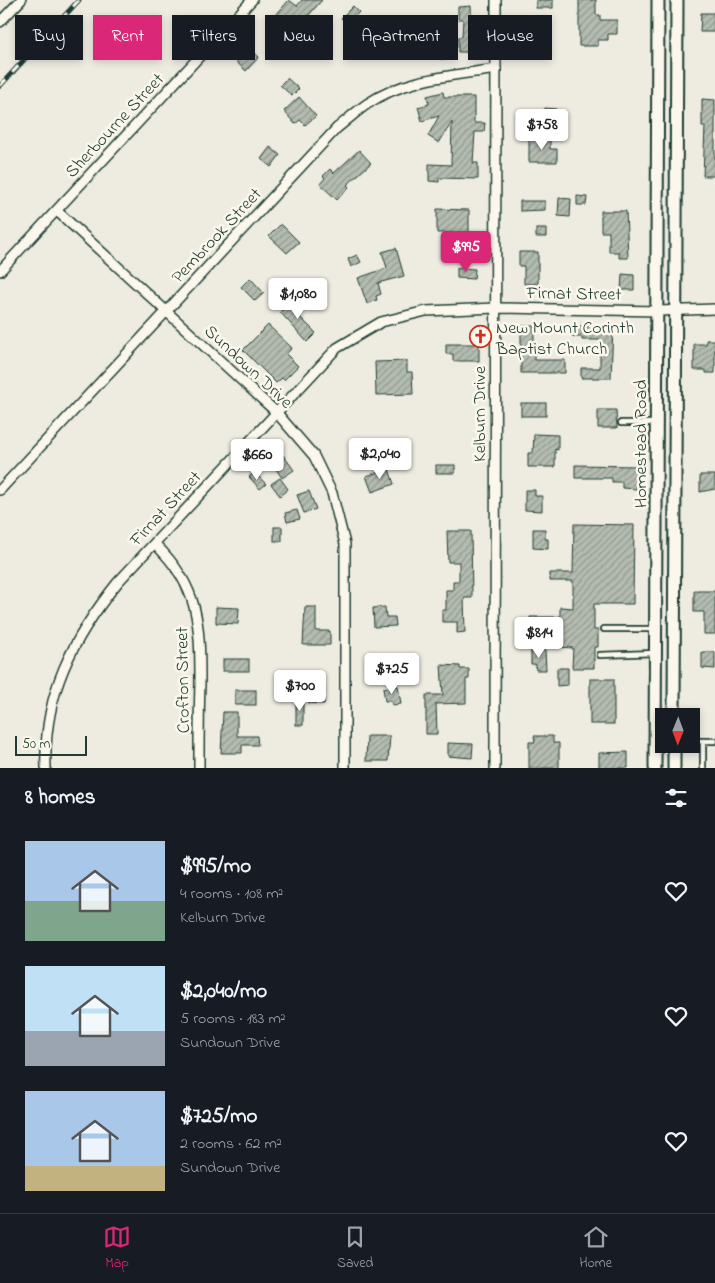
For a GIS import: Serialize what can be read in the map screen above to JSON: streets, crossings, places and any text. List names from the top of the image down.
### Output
{
  "streets": {
    "main road": ["Homestead Road"],
    "street": [
      "Sherbourne Street",
      "Pembrook Street",
      "Firnat Street",
      "Sundown Drive",
      "Kelburn Drive",
      "Crofton Street"
    ]
  },
  "crossings": [
    ["Sherbourne Street", "Sundown Drive"],
    ["Pembrook Street", "Sundown Drive"],
    ["Pembrook Street", "Kelburn Drive"],
    ["Firnat Street", "Sundown Drive"],
    ["Firnat Street", "Kelburn Drive"],
    ["Firnat Street", "Homestead Road"],
    ["Firnat Street", "Crofton Street"]
  ],
  "places": {
    "church": ["New Mount Corinth Baptist Church"]
  },
  "scale_bar": "50 m",
  "north": "bottom",
  "page": {
    "chip": [
      "Buy",
      "Rent",
      "Filters",
      "New",
      "Apartment",
      "House"
    ],
    "price": [
      "$758",
      "$995",
      "$1,080",
      "$2,040",
      "$660",
      "$814",
      "$725",
      "$700"
    ],
    "scale": "50 m",
    "heading": "8 homes",
    "list": [
      {
        "name": "$995/mo",
        "note": "4 rooms · 108 m² · Kelburn Drive"
      },
      {
        "name": "$2,040/mo",
        "note": "5 rooms · 183 m² · Sundown Drive"
      },
      {
        "name": "$725/mo",
        "note": "2 rooms · 62 m² · Sundown Drive"
      }
    ],
    "tabs": ["Map", "Saved", "Home"]
  }
}
